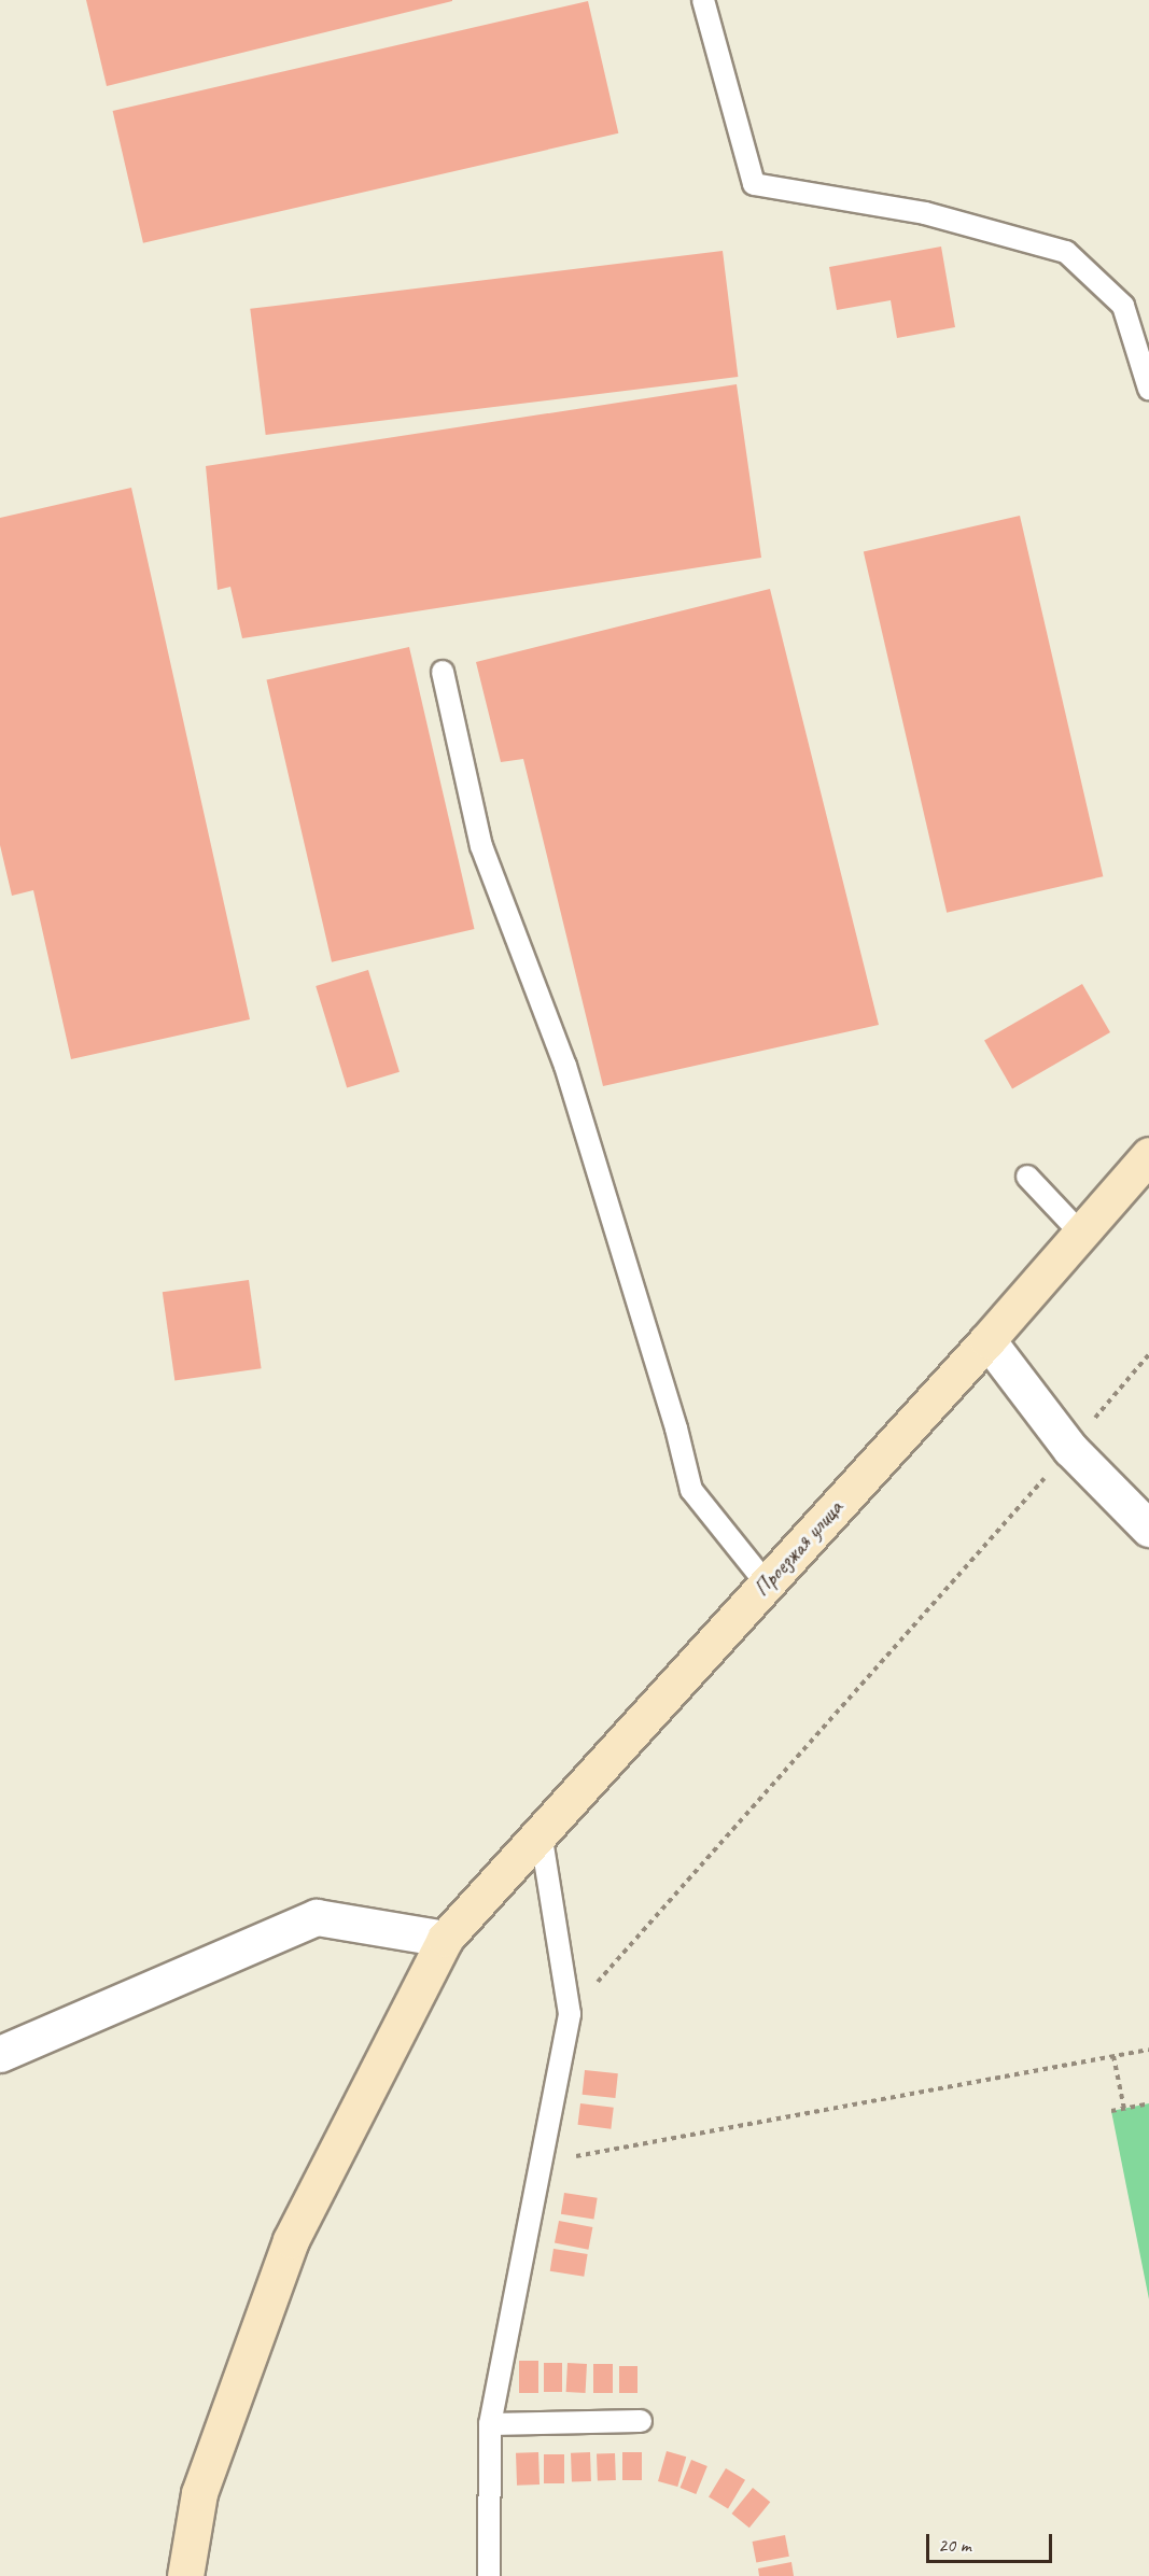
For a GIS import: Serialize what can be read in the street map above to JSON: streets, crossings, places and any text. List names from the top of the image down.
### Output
{
  "streets": {
    "street": ["Проезжая улица"]
  },
  "scale_bar": "20 m"
}
